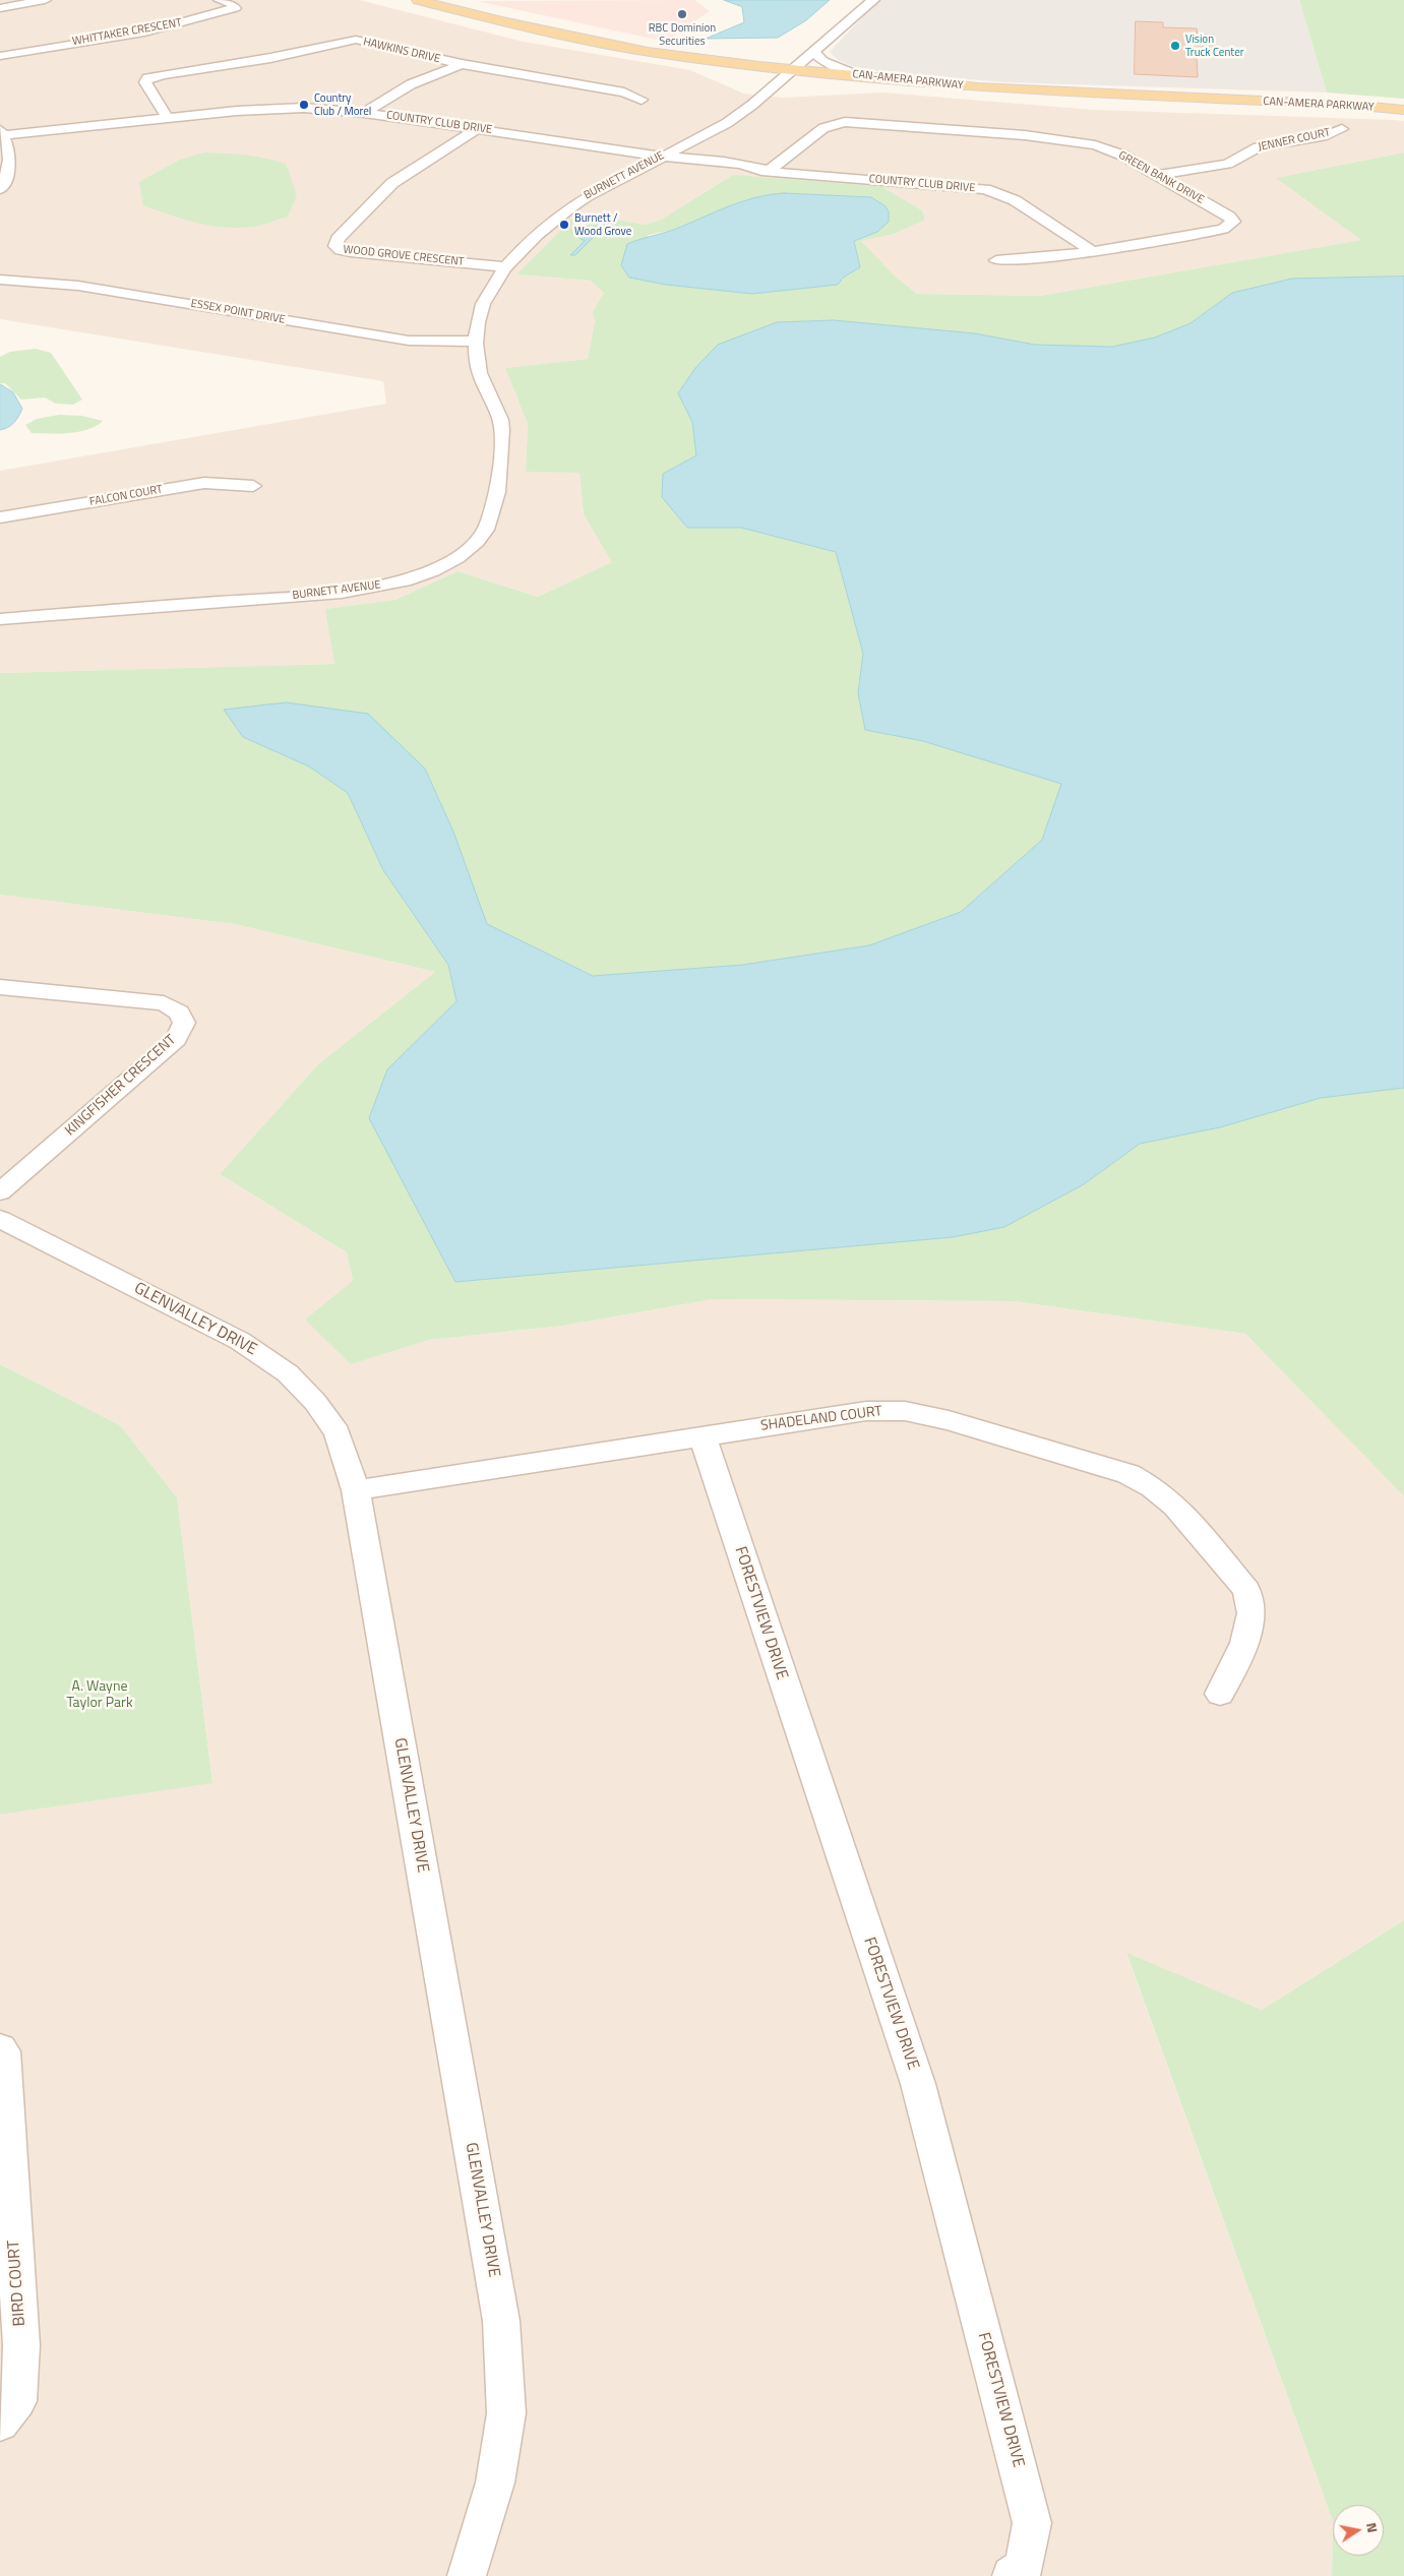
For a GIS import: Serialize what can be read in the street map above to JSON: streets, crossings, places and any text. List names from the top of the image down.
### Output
{
  "streets": {
    "main road": ["CAN-AMERA PARKWAY"],
    "street": [
      "WHITTAKER CRESCENT",
      "HAWKINS DRIVE",
      "COUNTRY CLUB DRIVE",
      "JENNER COURT",
      "BURNETT AVENUE",
      "GREEN BANK DRIVE",
      "WOOD GROVE CRESCENT",
      "ESSEX POINT DRIVE",
      "FALCON COURT",
      "KINGFISHER CRESCENT",
      "GLENVALLEY DRIVE",
      "SHADELAND COURT",
      "FORESTVIEW DRIVE",
      "BIRD COURT"
    ]
  },
  "crossings": [
    ["HAWKINS DRIVE", "COUNTRY CLUB DRIVE"],
    ["CAN-AMERA PARKWAY", "BURNETT AVENUE"],
    ["COUNTRY CLUB DRIVE", "BURNETT AVENUE"],
    ["COUNTRY CLUB DRIVE", "GREEN BANK DRIVE"],
    ["COUNTRY CLUB DRIVE", "WOOD GROVE CRESCENT"],
    ["JENNER COURT", "GREEN BANK DRIVE"],
    ["BURNETT AVENUE", "WOOD GROVE CRESCENT"],
    ["BURNETT AVENUE", "ESSEX POINT DRIVE"],
    ["GLENVALLEY DRIVE", "SHADELAND COURT"],
    ["SHADELAND COURT", "FORESTVIEW DRIVE"]
  ],
  "parks": ["A. Wayne Taylor Park"],
  "places": [
    "RBC Dominion Securities",
    "Vision Truck Center",
    "Country Club / Morel",
    "Burnett / Wood Grove"
  ],
  "north": "right"
}
